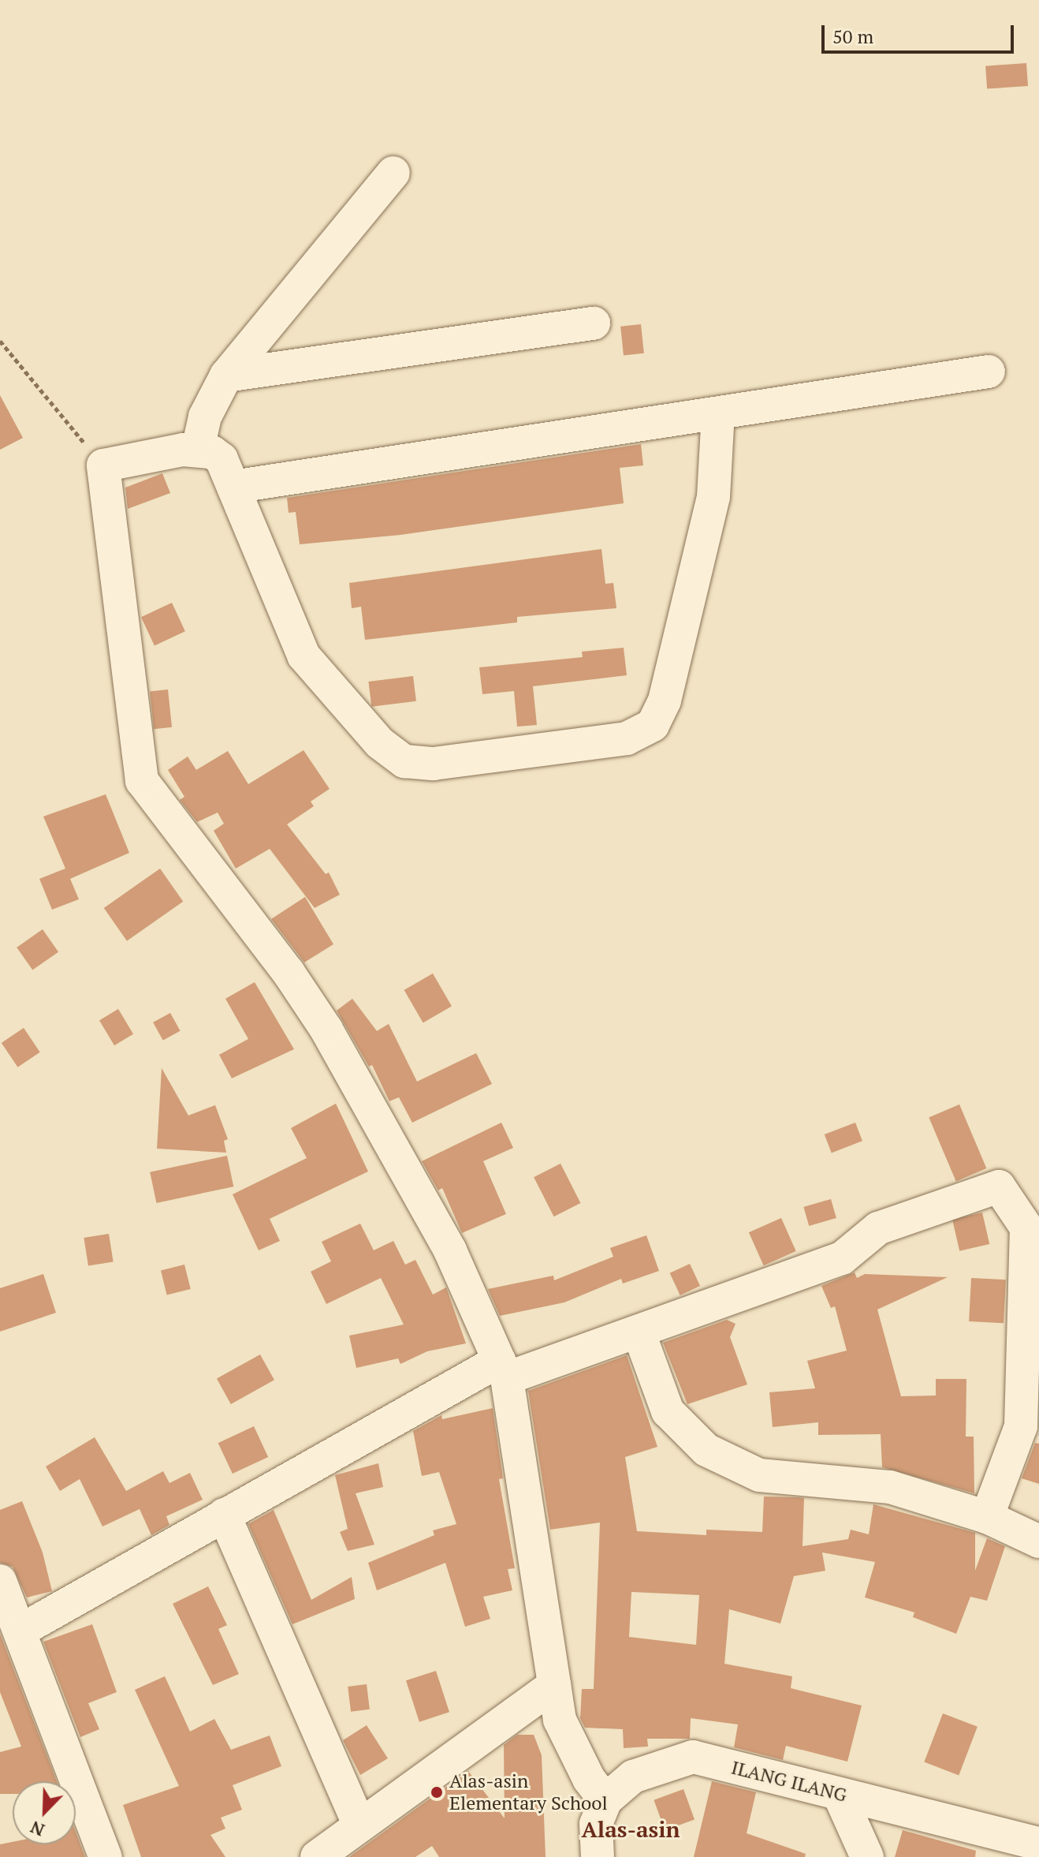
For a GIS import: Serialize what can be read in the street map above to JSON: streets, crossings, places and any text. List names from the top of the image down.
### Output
{
  "streets": {
    "street": ["ILANG ILANG"]
  },
  "districts": ["Alas-asin"],
  "places": ["Alas-asin Elementary School"],
  "scale_bar": "50 m",
  "north": "bottom left"
}
